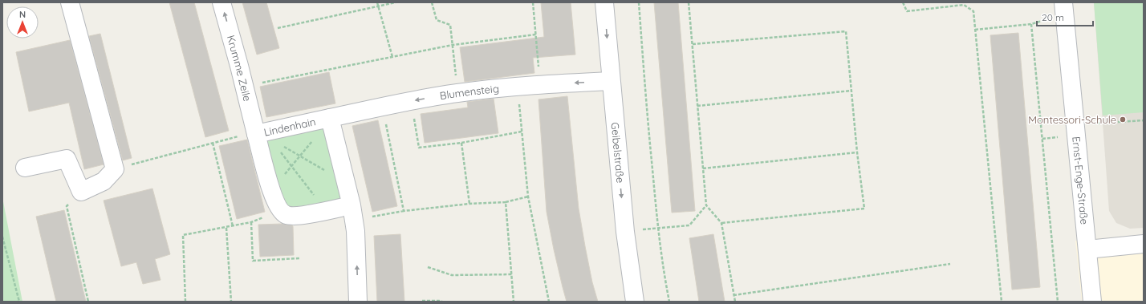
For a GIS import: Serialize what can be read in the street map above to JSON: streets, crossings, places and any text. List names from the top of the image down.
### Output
{
  "streets": {
    "street": [
      "Krumme Zeile",
      "Blumensteig",
      "Lindenhain",
      "Geibelstraße",
      "Ernst-Enge-Straße"
    ]
  },
  "crossings": [
    ["Krumme Zeile", "Lindenhain"],
    ["Blumensteig", "Lindenhain"],
    ["Blumensteig", "Geibelstraße"]
  ],
  "one_way": ["Blumensteig", "Geibelstraße"],
  "places": ["Montessori-Schule"],
  "scale_bar": "20 m",
  "north": "top"
}
